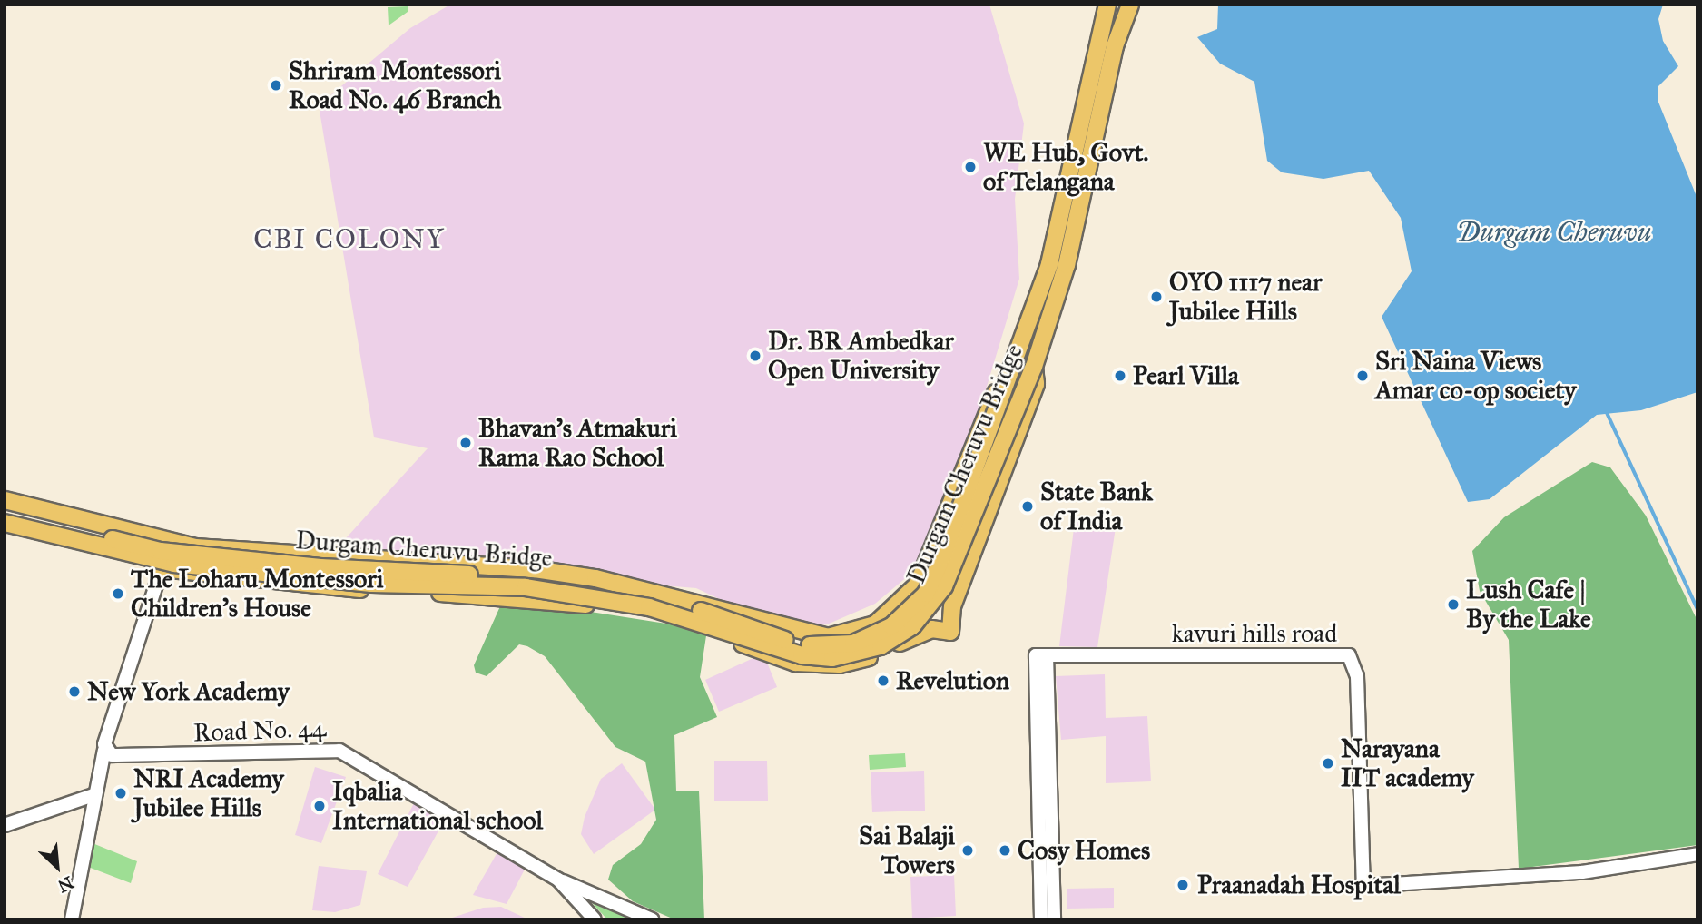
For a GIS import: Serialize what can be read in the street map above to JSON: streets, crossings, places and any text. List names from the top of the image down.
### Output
{
  "streets": {
    "main road": ["Durgam Cheruvu Bridge"],
    "street": ["kavuri hills road", "Road No. 44"]
  },
  "districts": ["CBI COLONY"],
  "water": ["Durgam Cheruvu"],
  "places": [
    "Shriram Montessori Road No. 46 Branch",
    "WE Hub, Govt. of Telangana",
    "OYO 1117 near Jubilee Hills",
    "Dr. BR Ambedkar Open University",
    "Pearl Villa",
    "Sri Naina Views Amar co-op society",
    "Bhavan's Atmakuri Rama Rao School",
    "State Bank of India",
    "The Loharu Montessori Children's House",
    "Lush Cafe | By the Lake",
    "Revelution",
    "New York Academy",
    "Narayana IIT academy",
    "NRI Academy Jubilee Hills",
    "Iqbalia International school",
    "Sai Balaji Towers",
    "Cosy Homes",
    "Praanadah Hospital"
  ],
  "north": "bottom right"
}
